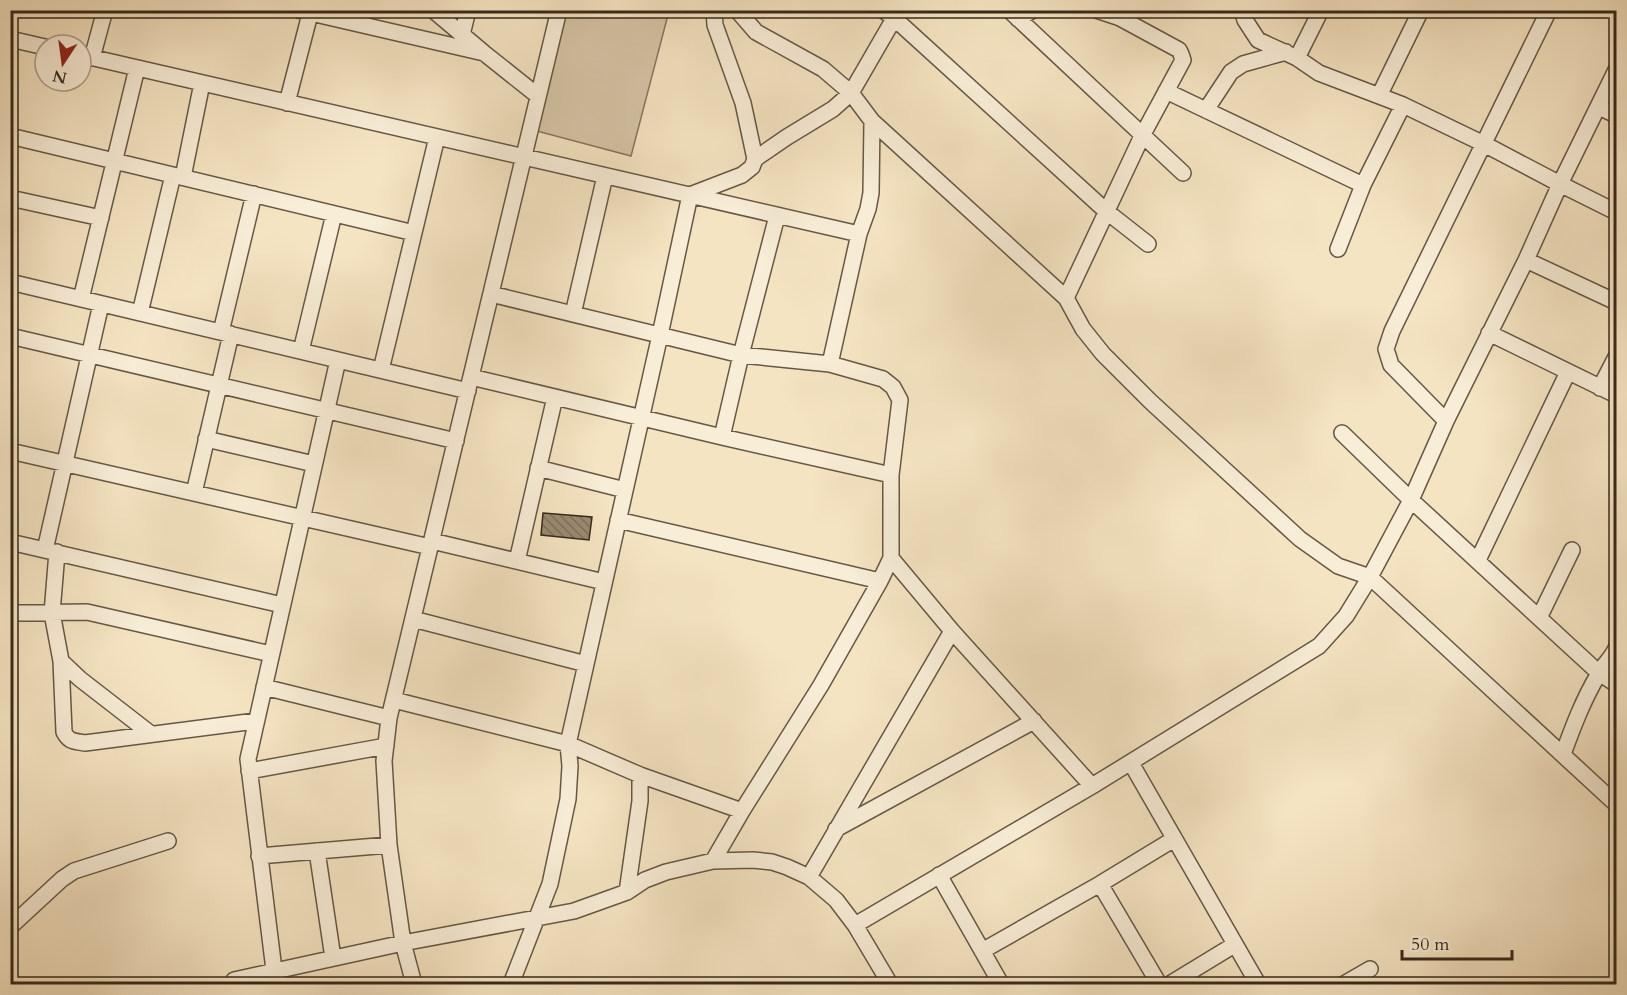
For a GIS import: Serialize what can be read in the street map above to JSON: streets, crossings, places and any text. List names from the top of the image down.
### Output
{
  "scale_bar": "50 m",
  "north": "bottom"
}
